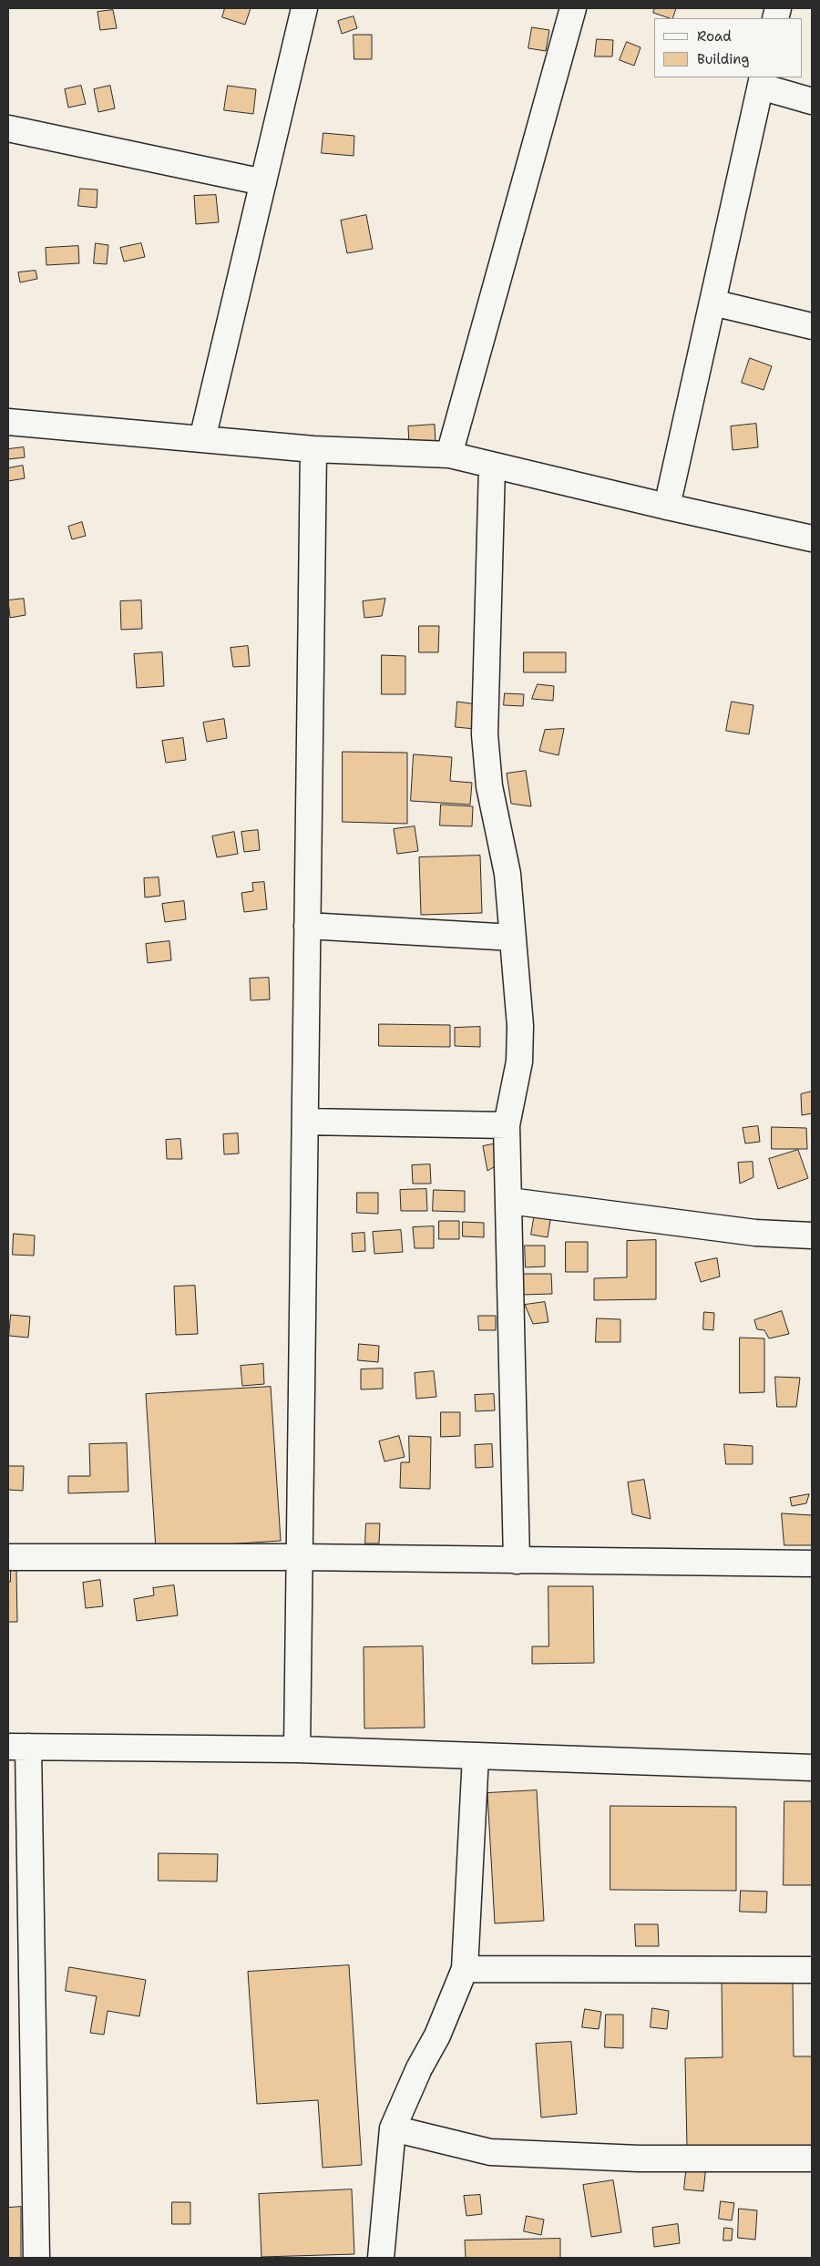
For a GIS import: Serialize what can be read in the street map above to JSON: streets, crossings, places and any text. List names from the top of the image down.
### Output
{
  "legend": ["Road", "Building"]
}
